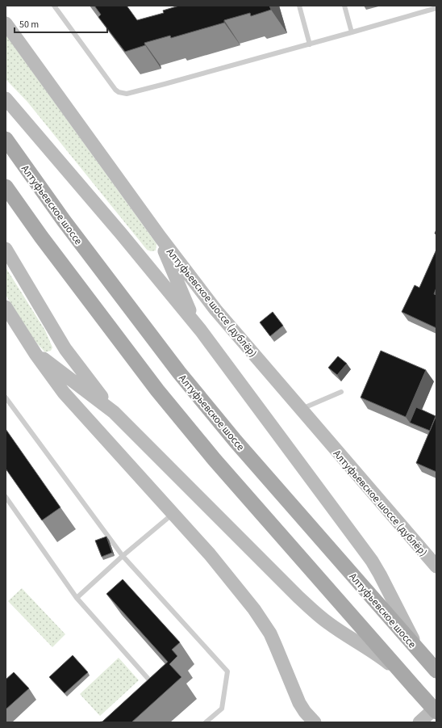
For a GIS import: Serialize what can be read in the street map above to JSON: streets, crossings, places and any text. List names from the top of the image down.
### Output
{
  "streets": {
    "main road": ["Алтуфьевское шоссе", "Алтуфьевское шоссе (дублёр)"]
  },
  "scale_bar": "50 m"
}
